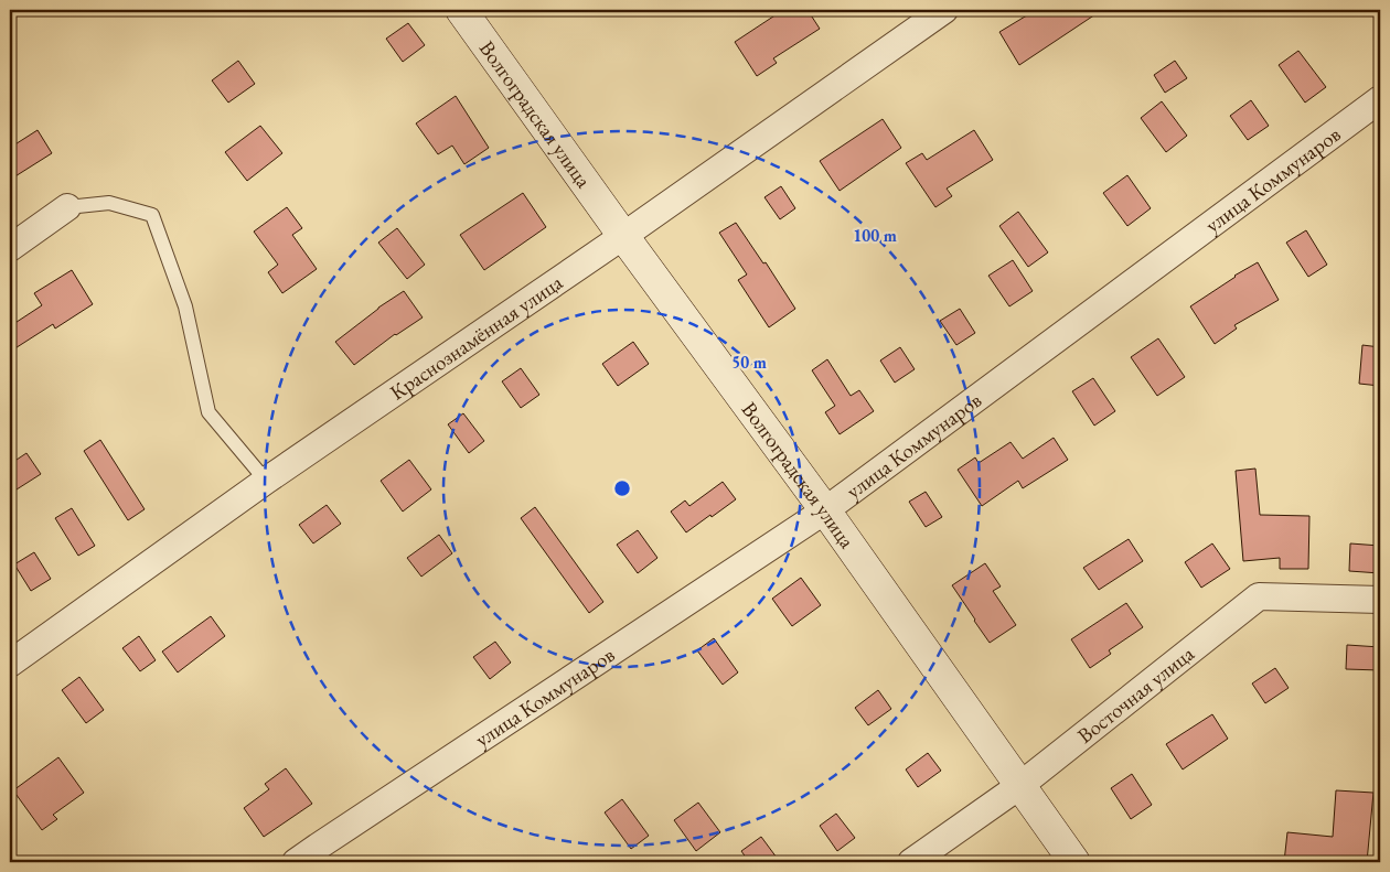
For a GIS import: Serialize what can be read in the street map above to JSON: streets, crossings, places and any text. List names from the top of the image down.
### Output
{
  "streets": {
    "main road": ["Волгоградская улица"],
    "street": ["улица Коммунаров", "Краснознамённая улица", "Восточная улица"]
  },
  "crossings": [
    ["Волгоградская улица", "улица Коммунаров"],
    ["Волгоградская улица", "Краснознамённая улица"],
    ["Волгоградская улица", "Восточная улица"]
  ],
  "rings": ["100 m", "50 m"]
}
